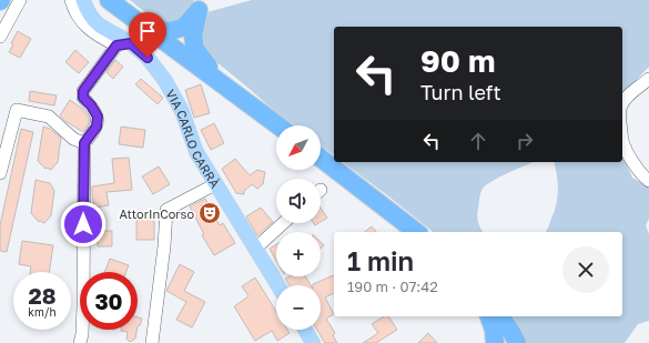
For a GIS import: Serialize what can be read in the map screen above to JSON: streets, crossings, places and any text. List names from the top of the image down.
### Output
{
  "streets": {
    "main road": ["VIA CARLO CARRÀ"]
  },
  "places": {
    "theatre": ["AttorInCorso"]
  },
  "north": "bottom left",
  "page": {
    "turn": ["90 m", "Turn left"],
    "map_buttons": ["+", "−"],
    "heading": ["1 min", "190 m · 07:42"],
    "speed": "28 km/h",
    "limit": "30"
  }
}
